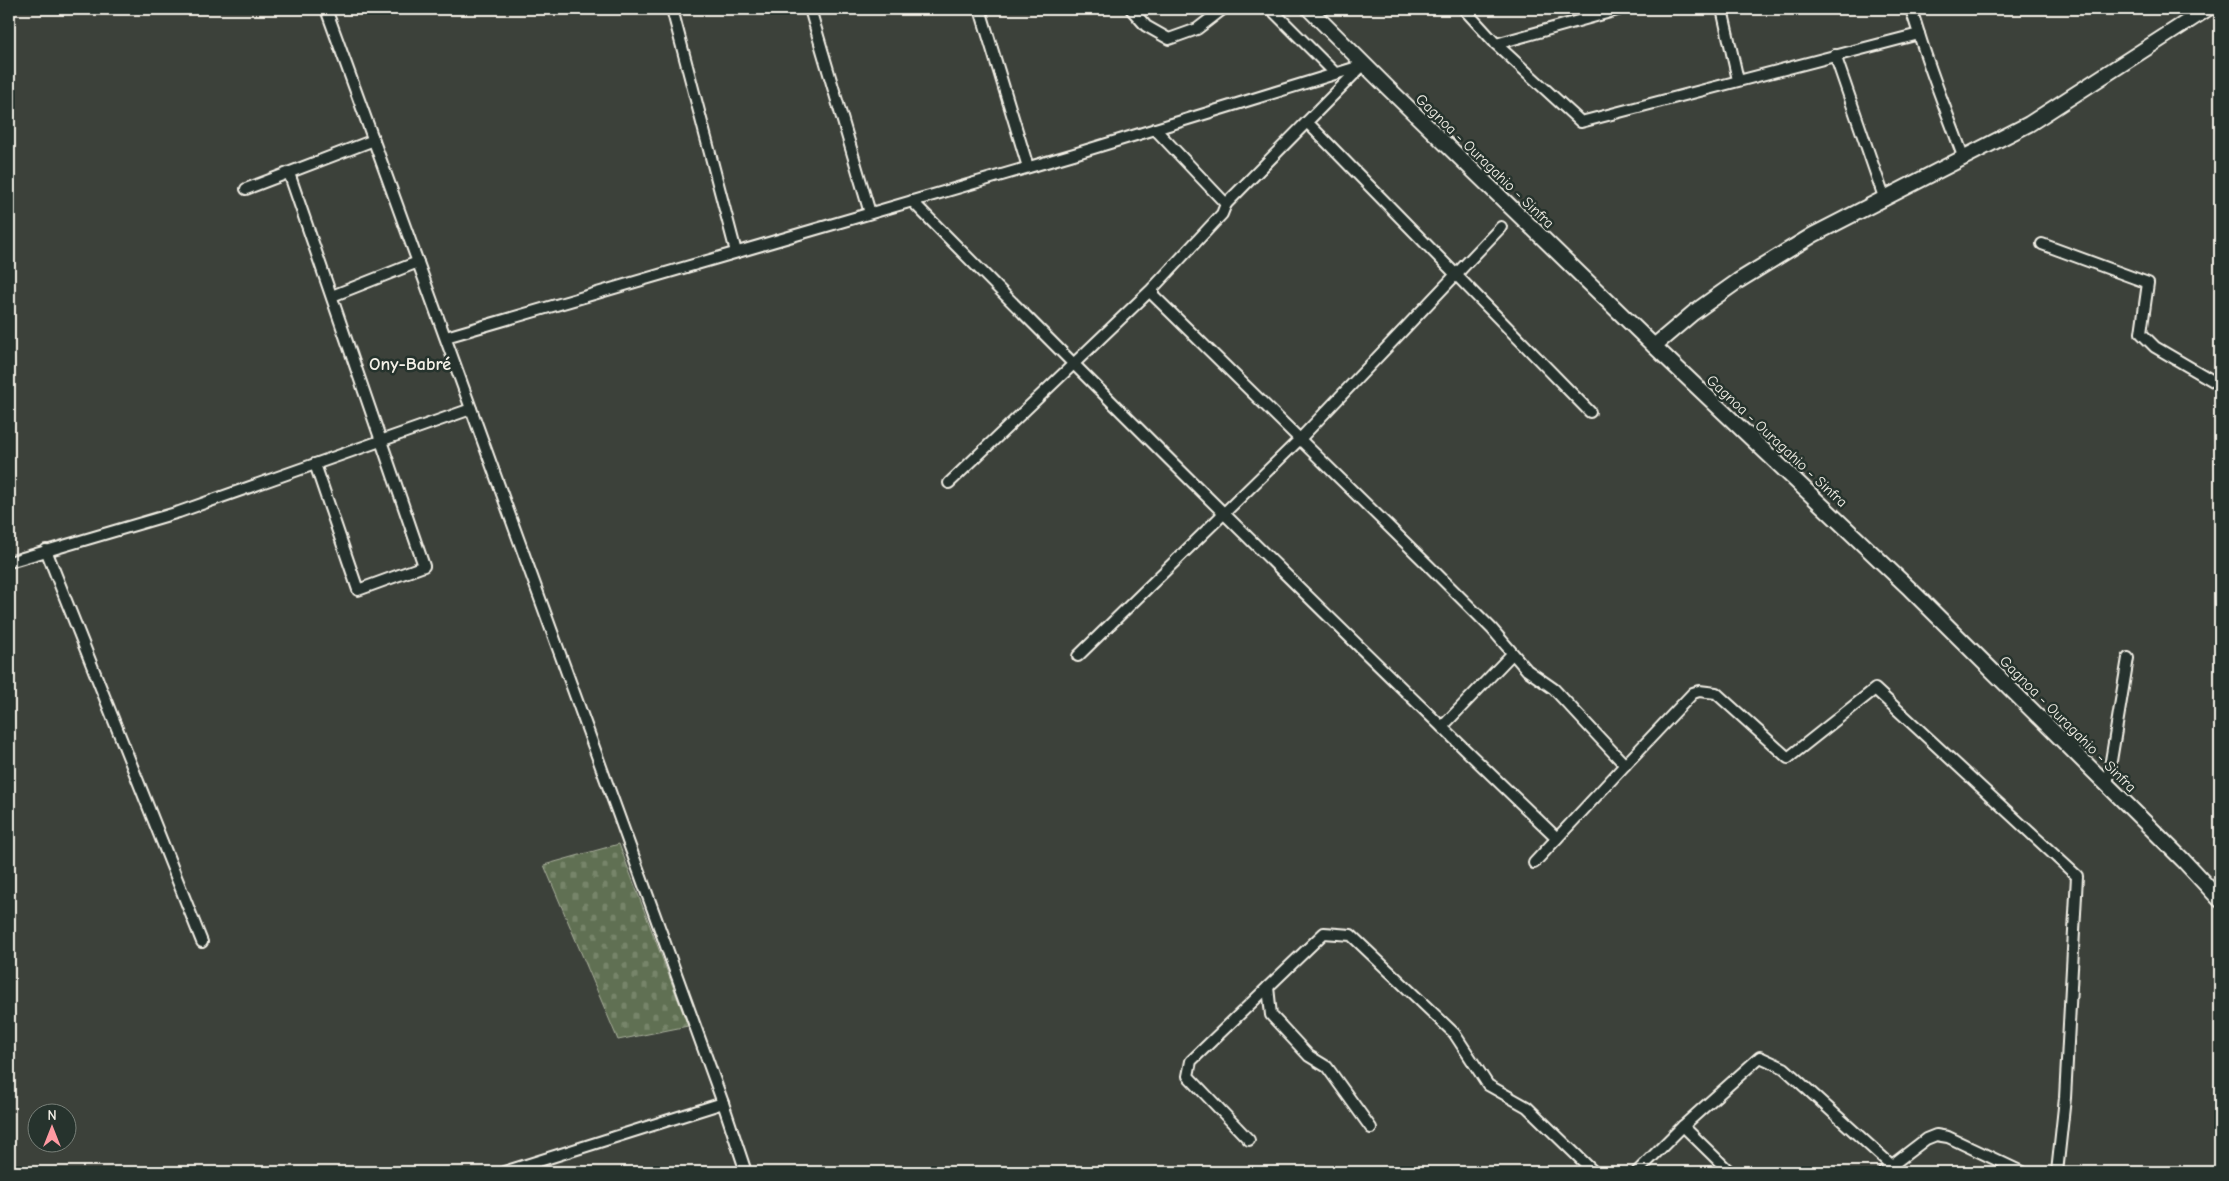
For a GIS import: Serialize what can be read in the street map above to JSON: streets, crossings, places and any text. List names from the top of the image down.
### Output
{
  "streets": {
    "main road": ["Gagnoa - Ouragahio - Sinfra"]
  },
  "districts": ["Ony-Babré"],
  "north": "top"
}
